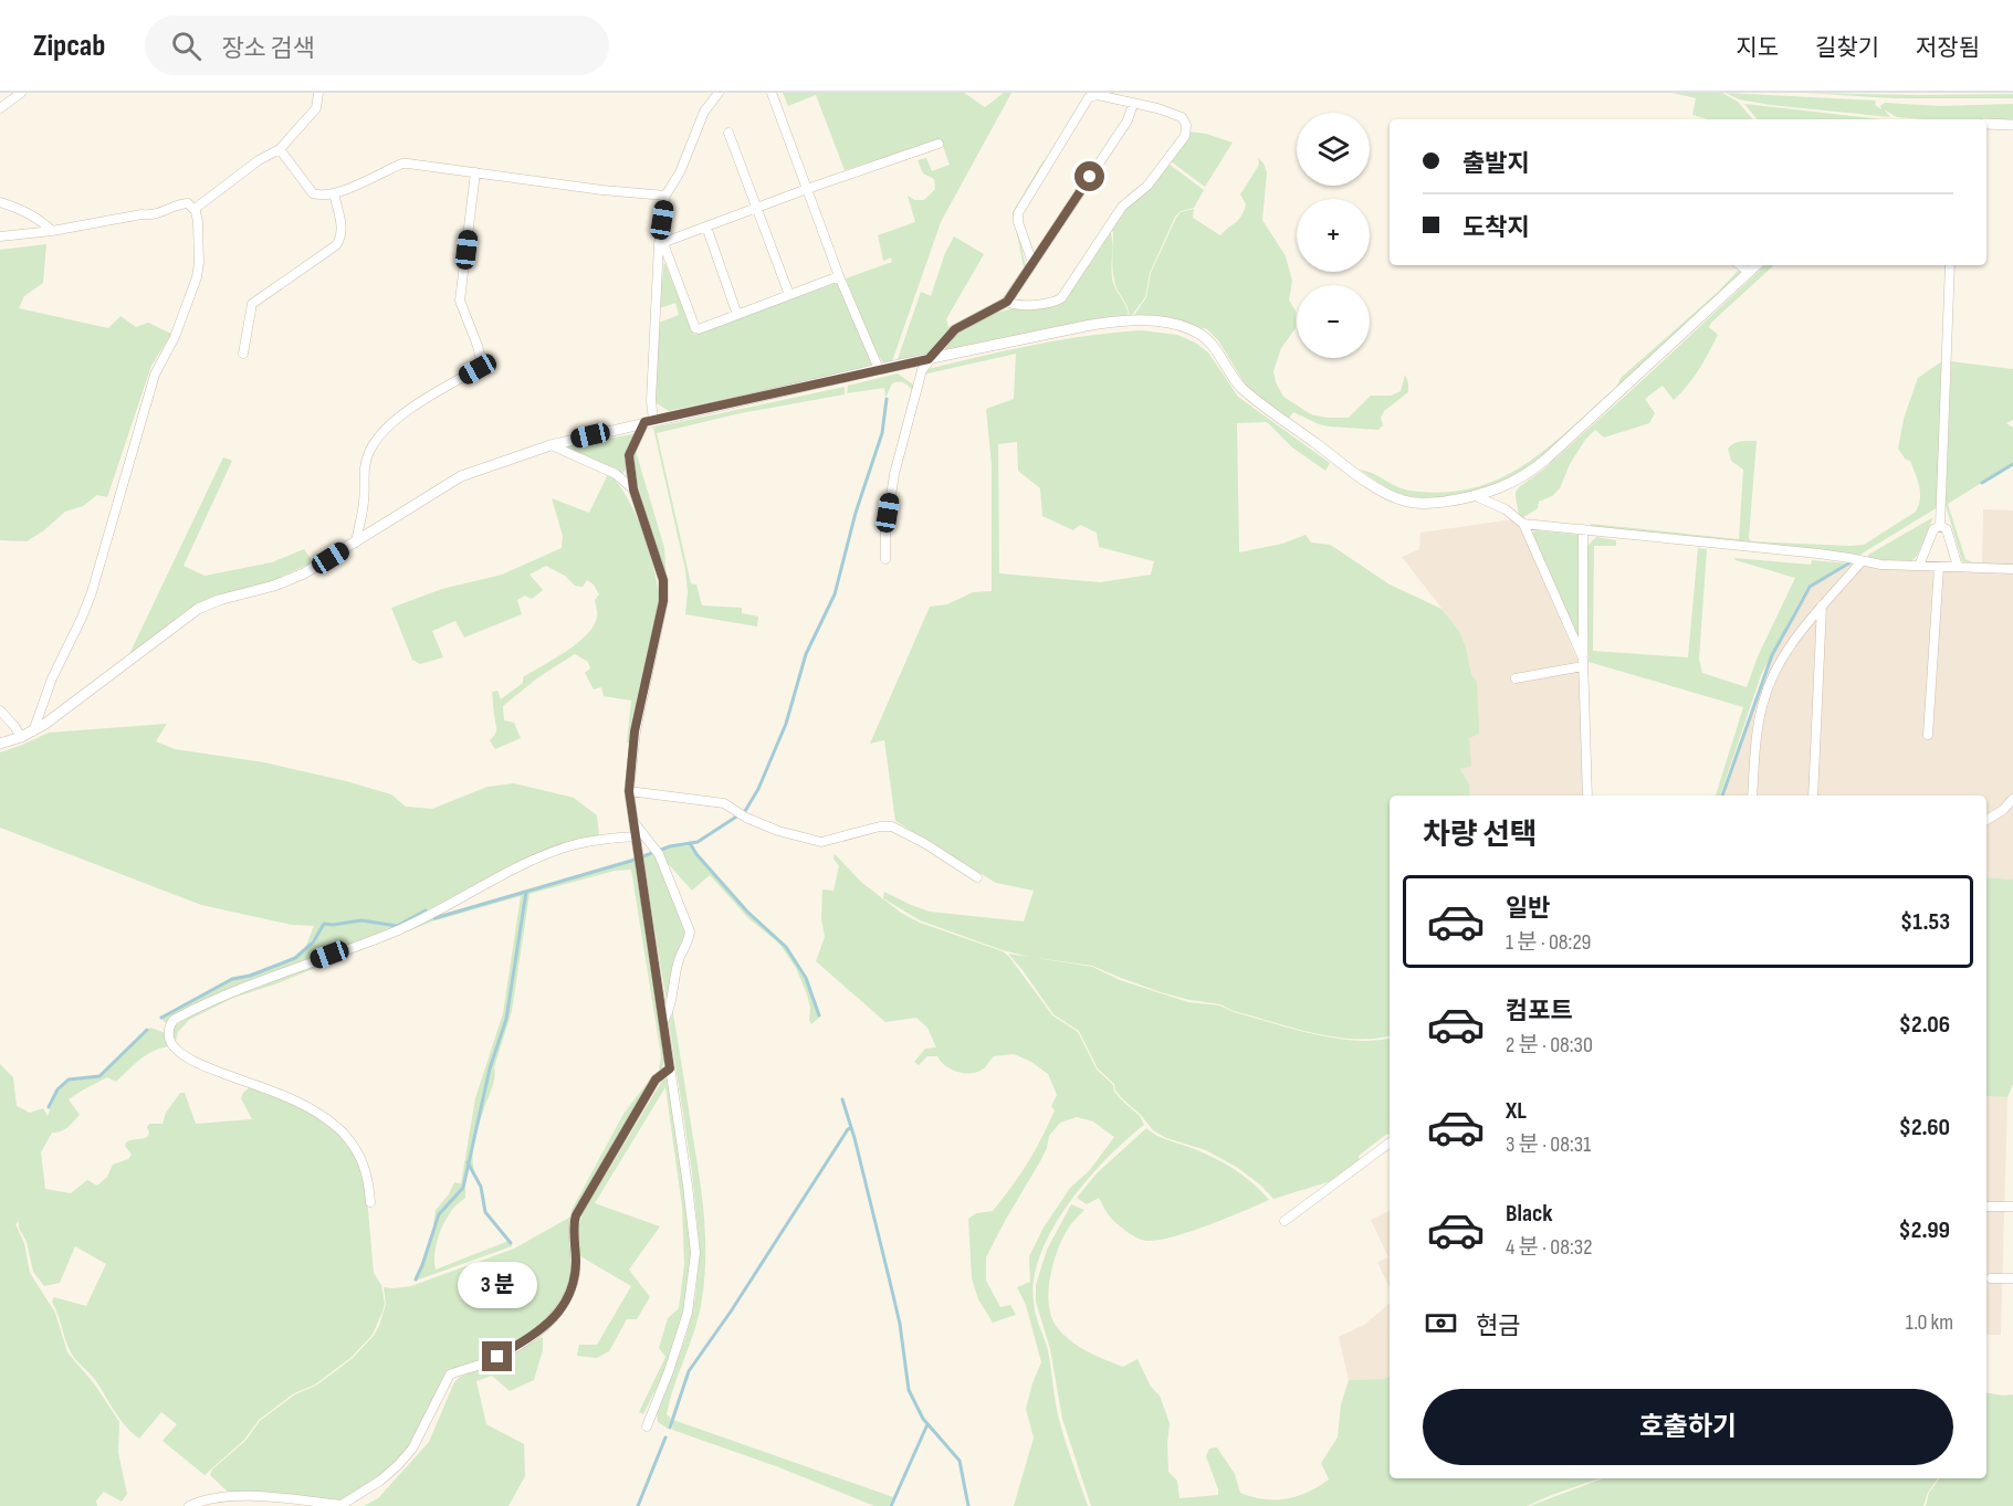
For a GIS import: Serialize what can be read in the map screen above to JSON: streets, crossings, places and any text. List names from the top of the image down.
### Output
{
  "page": {
    "header": "Zipcab",
    "search": "장소 검색",
    "nav": ["지도", "길찾기", "저장됨"],
    "map_buttons": ["+", "−"],
    "banner": ["출발지", "도착지"],
    "heading": "차량 선택",
    "list": [
      {
        "name": "일반",
        "note": "1 분 · 08:29",
        "value": "$1.53"
      },
      {
        "name": "컴포트",
        "note": "2 분 · 08:30",
        "value": "$2.06"
      },
      {
        "name": "XL",
        "note": "3 분 · 08:31",
        "value": "$2.60"
      },
      {
        "name": "Black",
        "note": "4 분 · 08:32",
        "value": "$2.99"
      }
    ],
    "bubble": "3 분",
    "pay": ["현금", "1.0 km"],
    "buttons": "호출하기"
  }
}
